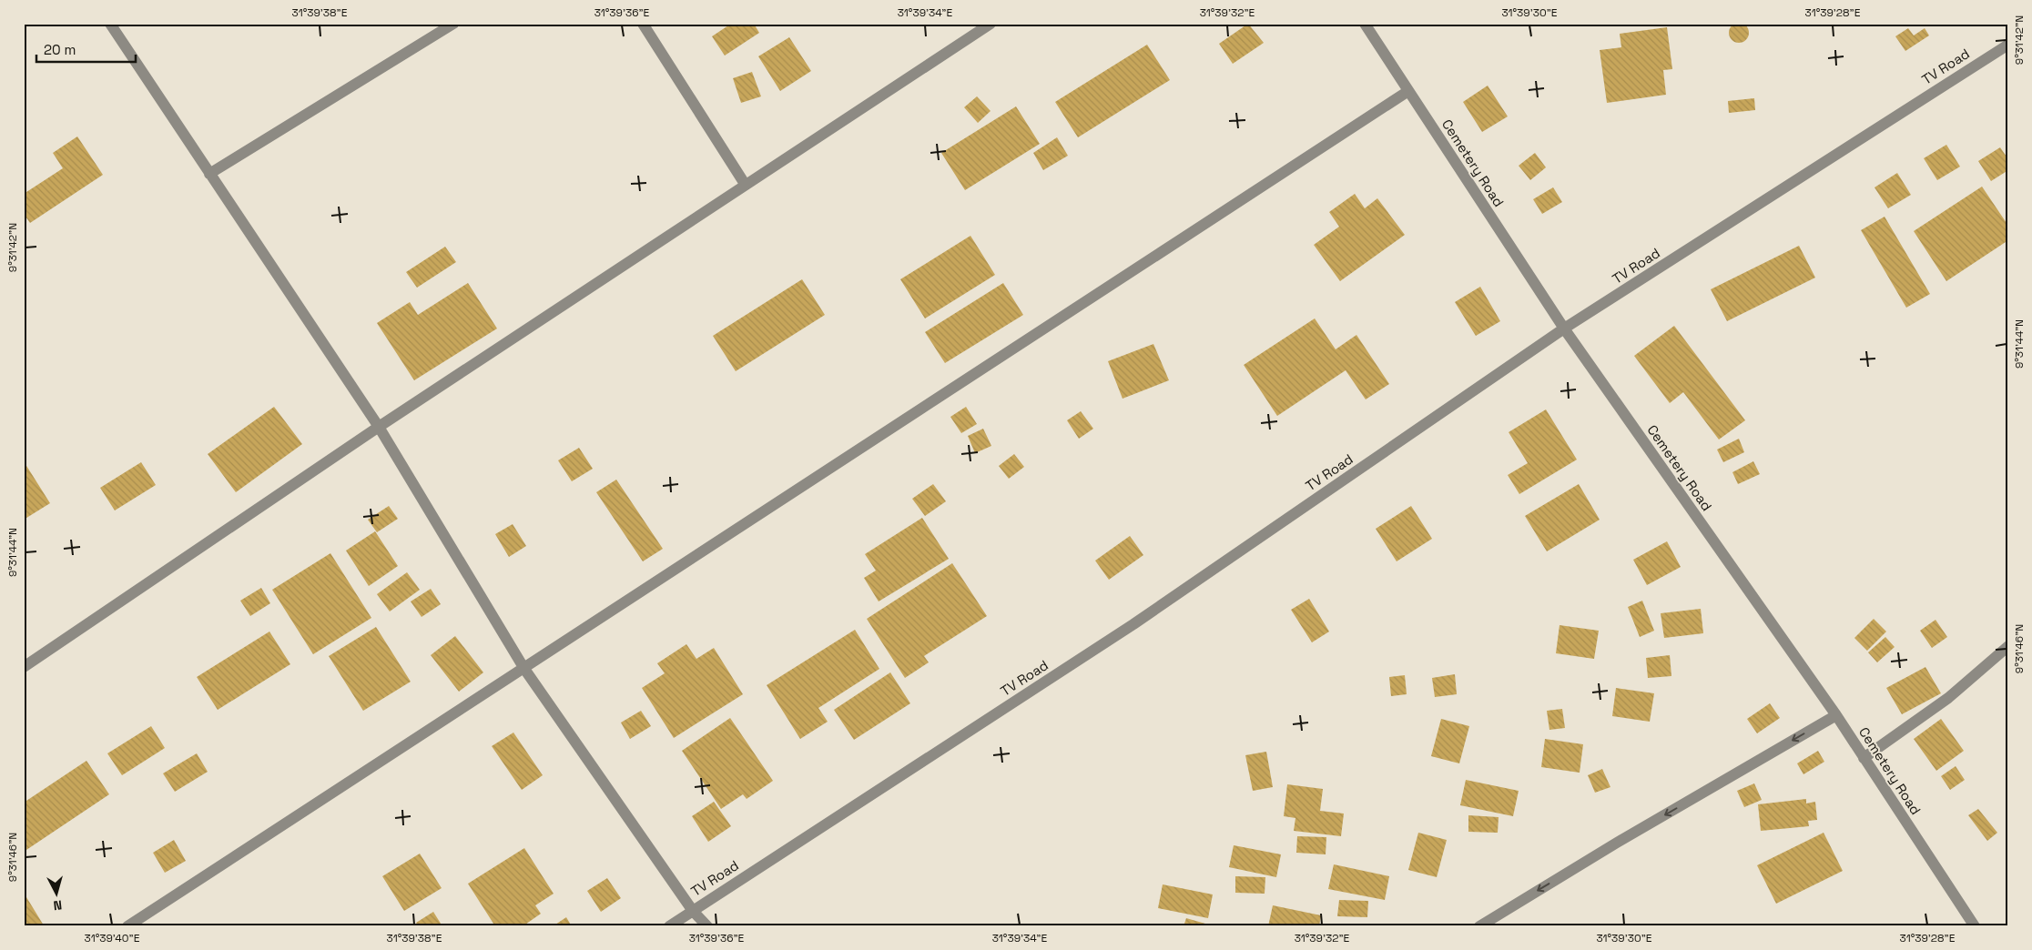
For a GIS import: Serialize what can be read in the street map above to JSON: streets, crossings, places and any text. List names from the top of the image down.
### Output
{
  "streets": {
    "street": ["TV Road", "Cemetery Road"]
  },
  "crossings": [
    ["TV Road", "Cemetery Road"]
  ],
  "scale_bar": "20 m",
  "north": "bottom",
  "coordinates": [
    "31°39'38\"E",
    "31°39'36\"E",
    "31°39'34\"E",
    "31°39'32\"E",
    "31°39'30\"E",
    "31°39'28\"E",
    "9°31'42\"N",
    "9°31'44\"N",
    "9°31'46\"N",
    "31°39'40\"E"
  ]
}
